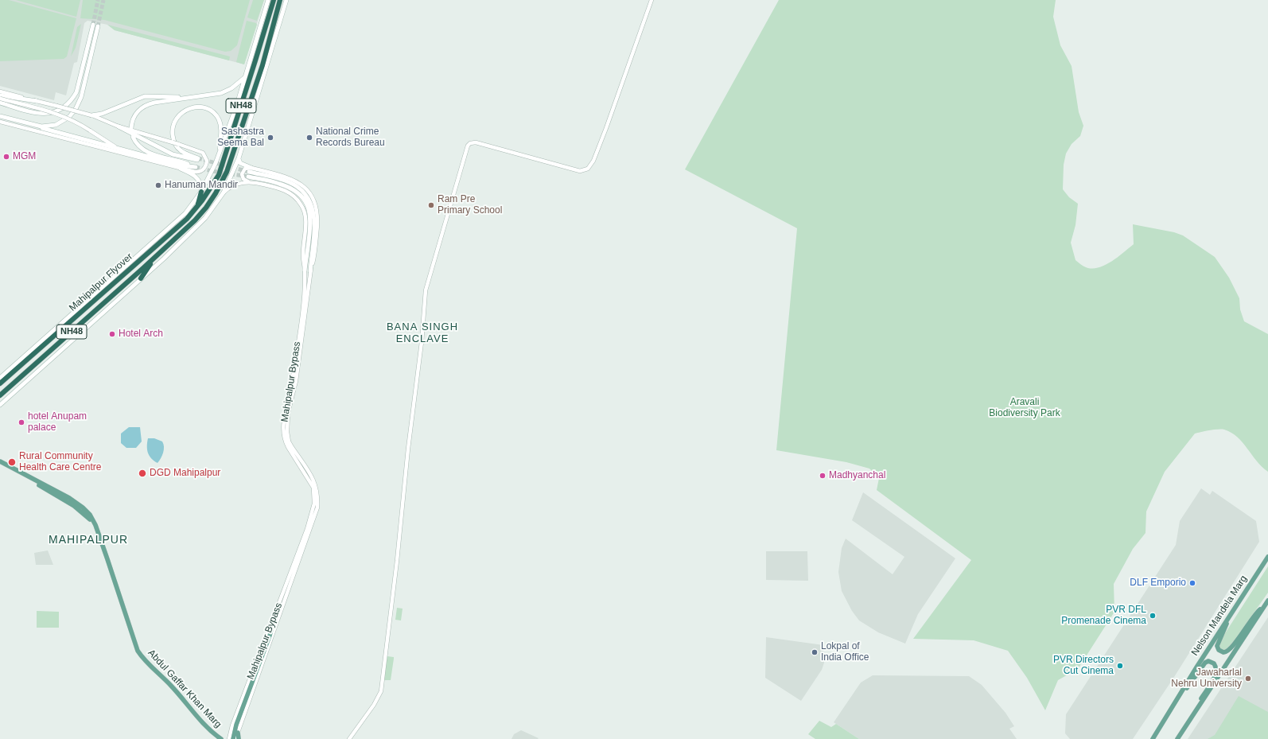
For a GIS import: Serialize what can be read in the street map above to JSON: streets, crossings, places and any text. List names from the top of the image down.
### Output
{
  "streets": {
    "highway": ["NH48", "Mahipalpur Flyover"],
    "main road": ["Nelson Mandela Marg", "Abdul Gaffar Khan Marg"],
    "street": ["Mahipalpur Bypass"]
  },
  "crossings": [
    ["NH48", "Mahipalpur Flyover"]
  ],
  "districts": ["BANA SINGH ENCLAVE", "MAHIPALPUR"],
  "parks": ["Aravali Biodiversity Park"],
  "places": [
    "Sashastra Seema Bal",
    "National Crime Records Bureau",
    "MGM",
    "Hanuman Mandir",
    "Ram Pre Primary School",
    "Hotel Arch",
    "hotel Anupam palace",
    "Rural Community Health Care Centre",
    "DGD Mahipalpur",
    "Madhyanchal",
    "DLF Emporio",
    "PVR DFL Promenade Cinema",
    "Lokpal of India Office",
    "PVR Directors Cut Cinema",
    "Jawaharlal Nehru University"
  ]
}
